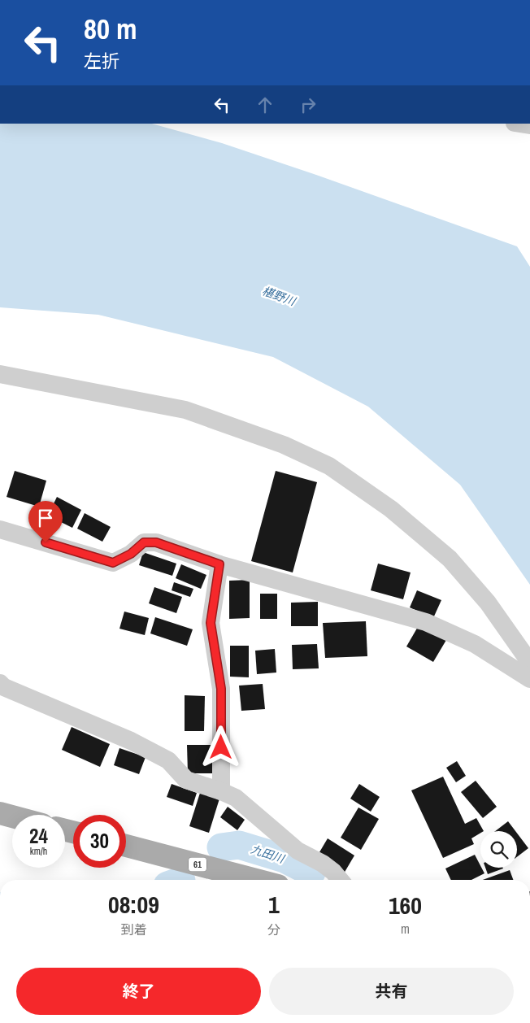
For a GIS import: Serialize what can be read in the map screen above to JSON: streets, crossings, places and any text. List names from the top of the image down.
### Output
{
  "streets": {
    "main road": ["61"]
  },
  "water": ["椹野川", "九田川"],
  "page": {
    "turn": ["80 m", "左折"],
    "speed": "24 km/h",
    "limit": "30",
    "eta": [
      "08:09",
      "到着",
      "1",
      "分",
      "160",
      "m"
    ],
    "buttons": ["終了", "共有"]
  }
}
